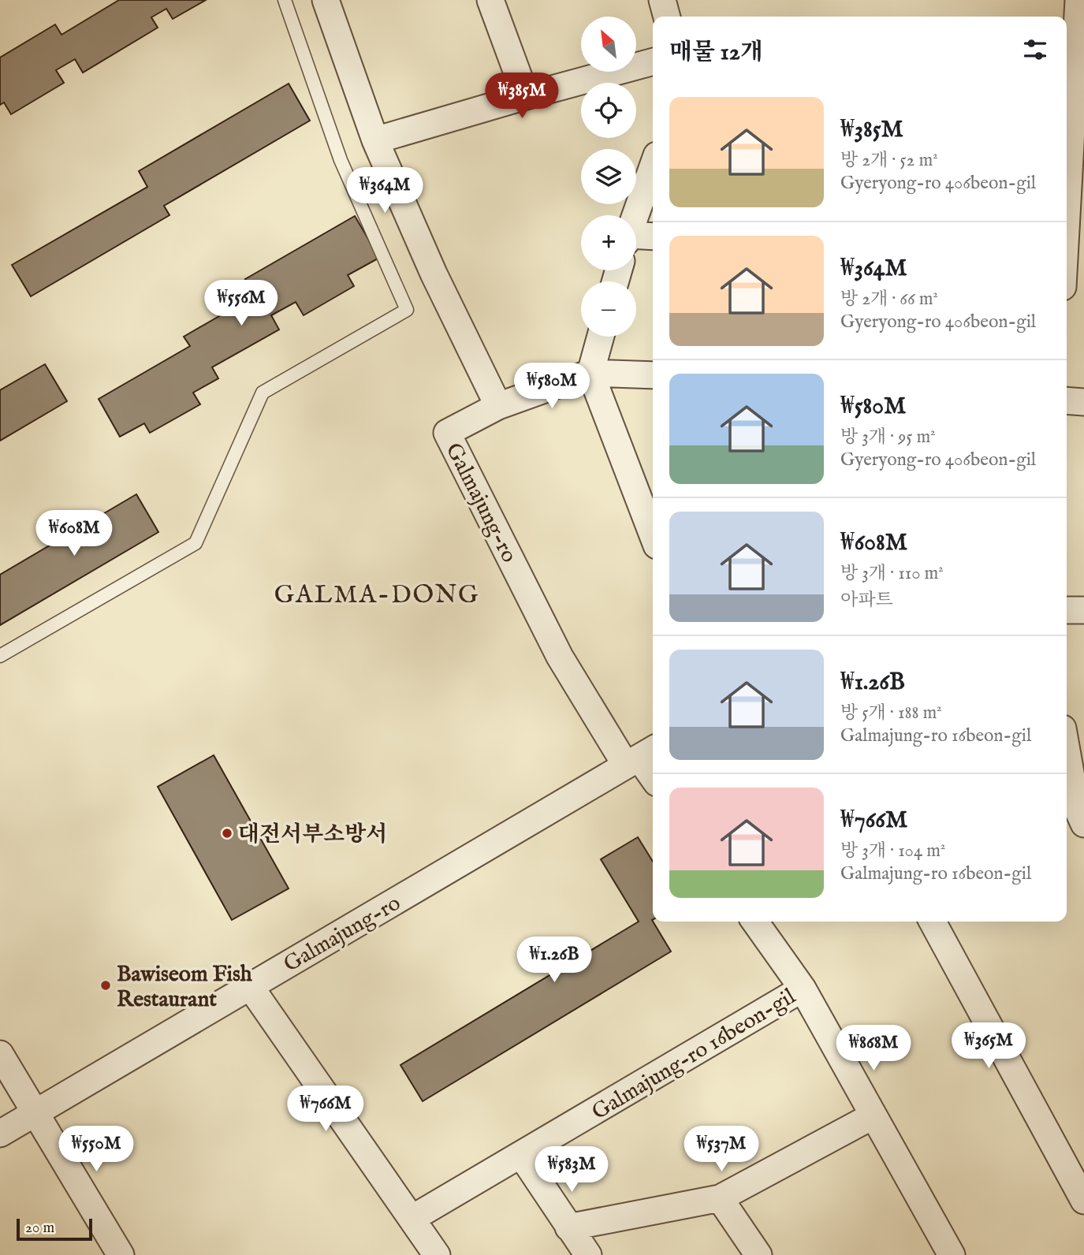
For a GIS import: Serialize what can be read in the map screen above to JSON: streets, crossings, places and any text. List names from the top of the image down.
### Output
{
  "streets": {
    "street": ["Galmajung-ro", "Galmajung-ro 16beon-gil"]
  },
  "districts": ["GALMA-DONG"],
  "places": ["대전서부소방서", "Bawiseom Fish Restaurant"],
  "scale_bar": "20 m",
  "north": "top left",
  "page": {
    "map_buttons": ["+", "−"],
    "heading": "매물 12개",
    "price": [
      "₩385M",
      "₩364M",
      "₩556M",
      "₩580M",
      "₩608M",
      "₩1.26B",
      "₩365M",
      "₩868M",
      "₩766M",
      "₩550M",
      "₩537M",
      "₩583M"
    ],
    "list": [
      {
        "name": "₩385M",
        "note": "방 2개 · 52 m² · Gyeryong-ro 406beon-gil"
      },
      {
        "name": "₩364M",
        "note": "방 2개 · 66 m² · Gyeryong-ro 406beon-gil"
      },
      {
        "name": "₩580M",
        "note": "방 3개 · 95 m² · Gyeryong-ro 406beon-gil"
      },
      {
        "name": "₩608M",
        "note": "방 3개 · 110 m² · 아파트"
      },
      {
        "name": "₩1.26B",
        "note": "방 5개 · 188 m² · Galmajung-ro 16beon-gil"
      },
      {
        "name": "₩766M",
        "note": "방 3개 · 104 m² · Galmajung-ro 16beon-gil"
      }
    ],
    "scale": "20 m"
  }
}
